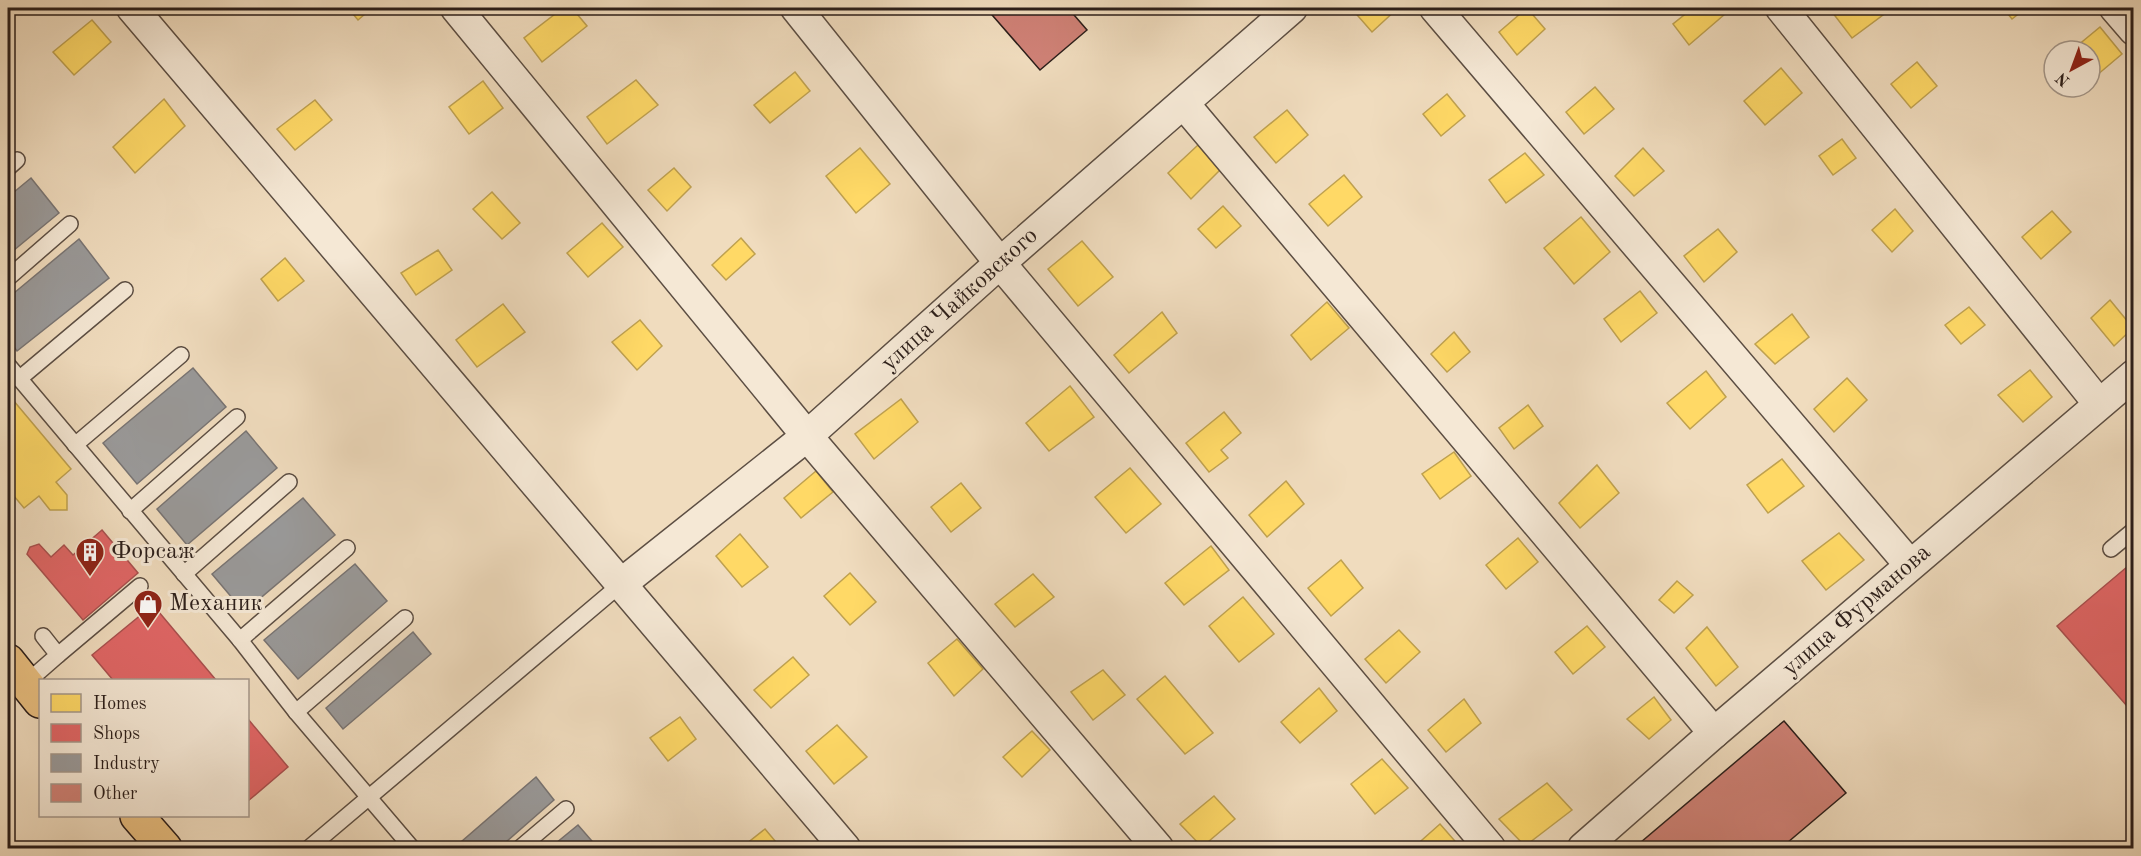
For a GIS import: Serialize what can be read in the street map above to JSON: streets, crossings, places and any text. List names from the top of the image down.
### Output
{
  "streets": {
    "street": ["улица Чайковского", "улица Фурманова"]
  },
  "places": {
    "building": ["Форсаж"],
    "shop": ["Механик"]
  },
  "legend": [
    "Homes",
    "Shops",
    "Industry",
    "Other"
  ],
  "north": "bottom left"
}
